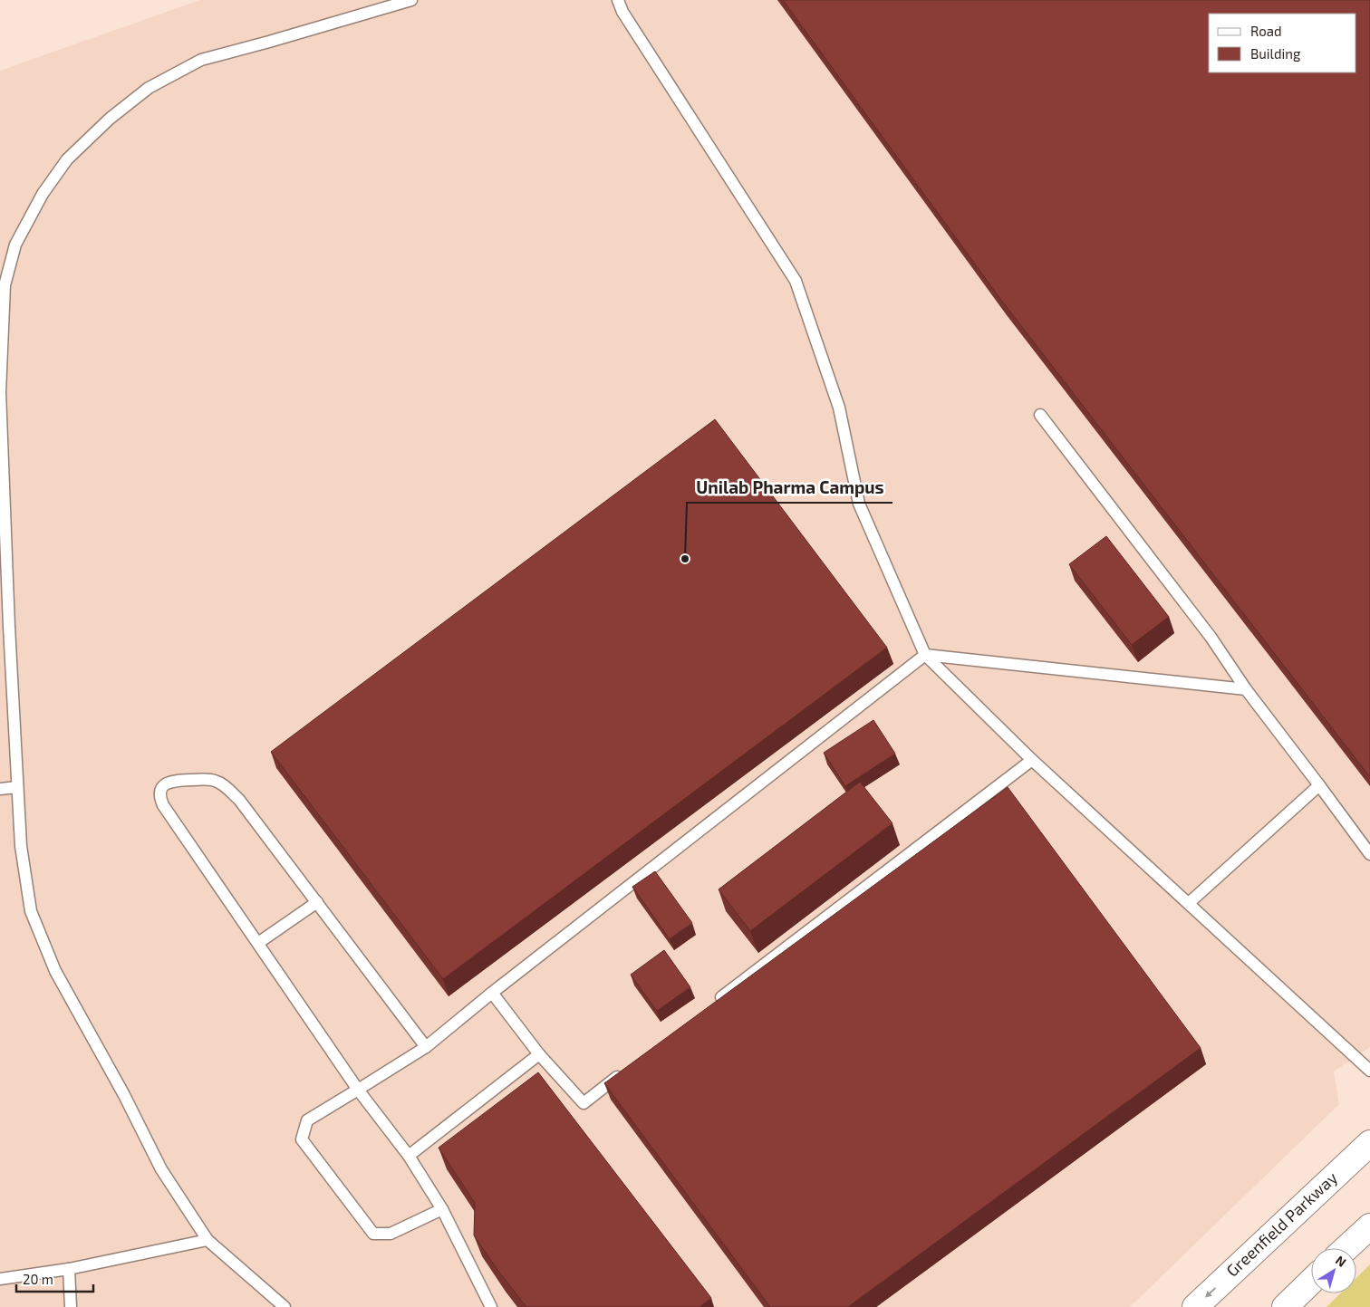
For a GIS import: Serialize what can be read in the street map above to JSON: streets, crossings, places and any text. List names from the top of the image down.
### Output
{
  "streets": {
    "main road": ["Greenfield Parkway"]
  },
  "one_way": ["Greenfield Parkway"],
  "places": ["Unilab Pharma Campus"],
  "legend": ["Road", "Building"],
  "scale_bar": "20 m",
  "north": "top right"
}
